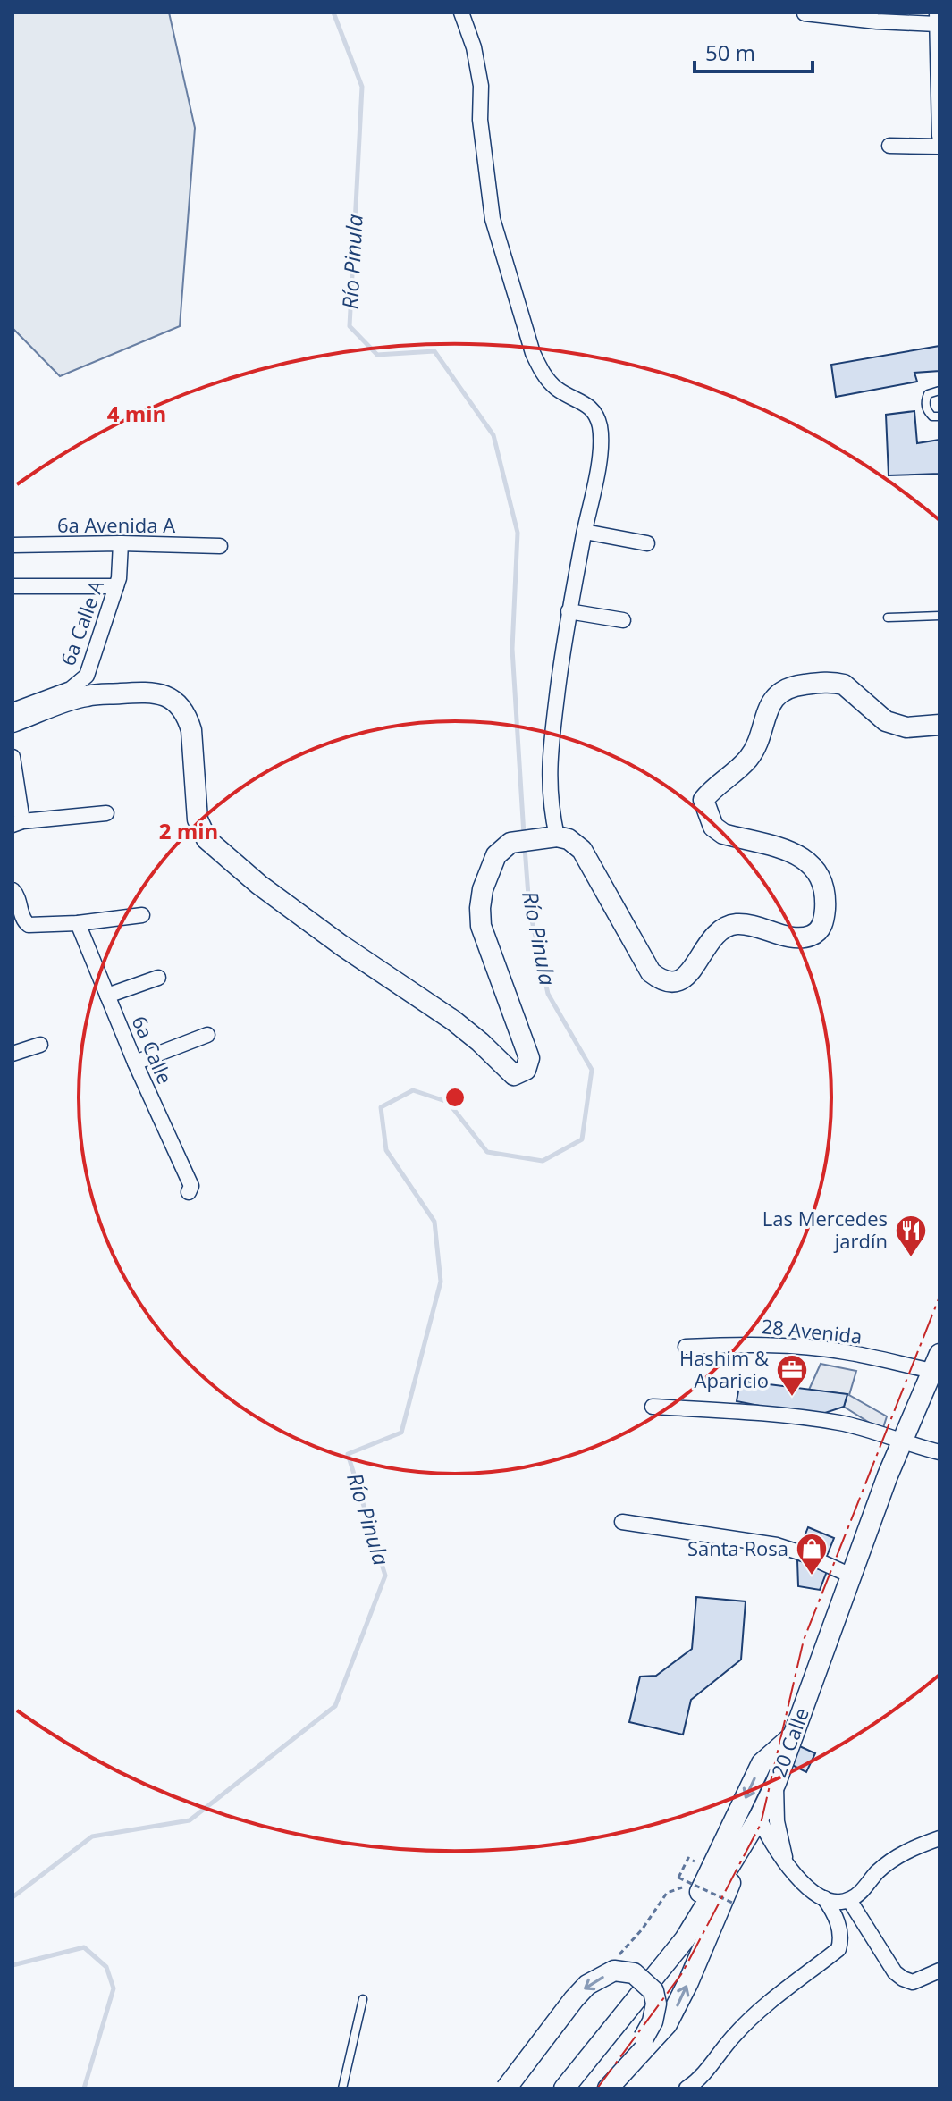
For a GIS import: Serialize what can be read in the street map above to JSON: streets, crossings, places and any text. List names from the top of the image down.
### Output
{
  "streets": {
    "street": [
      "6a Avenida A",
      "6a Calle A",
      "6a Calle",
      "28 Avenida",
      "20 Calle"
    ]
  },
  "crossings": [
    ["6a Avenida A", "6a Calle A"],
    ["28 Avenida", "20 Calle"]
  ],
  "water": ["Río Pinula"],
  "places": {
    "restaurant": ["Las Mercedes jardín"],
    "office": ["Hashim & Aparicio"],
    "shop": ["Santa Rosa"]
  },
  "scale_bar": "50 m",
  "rings": ["4 min", "2 min"]
}
